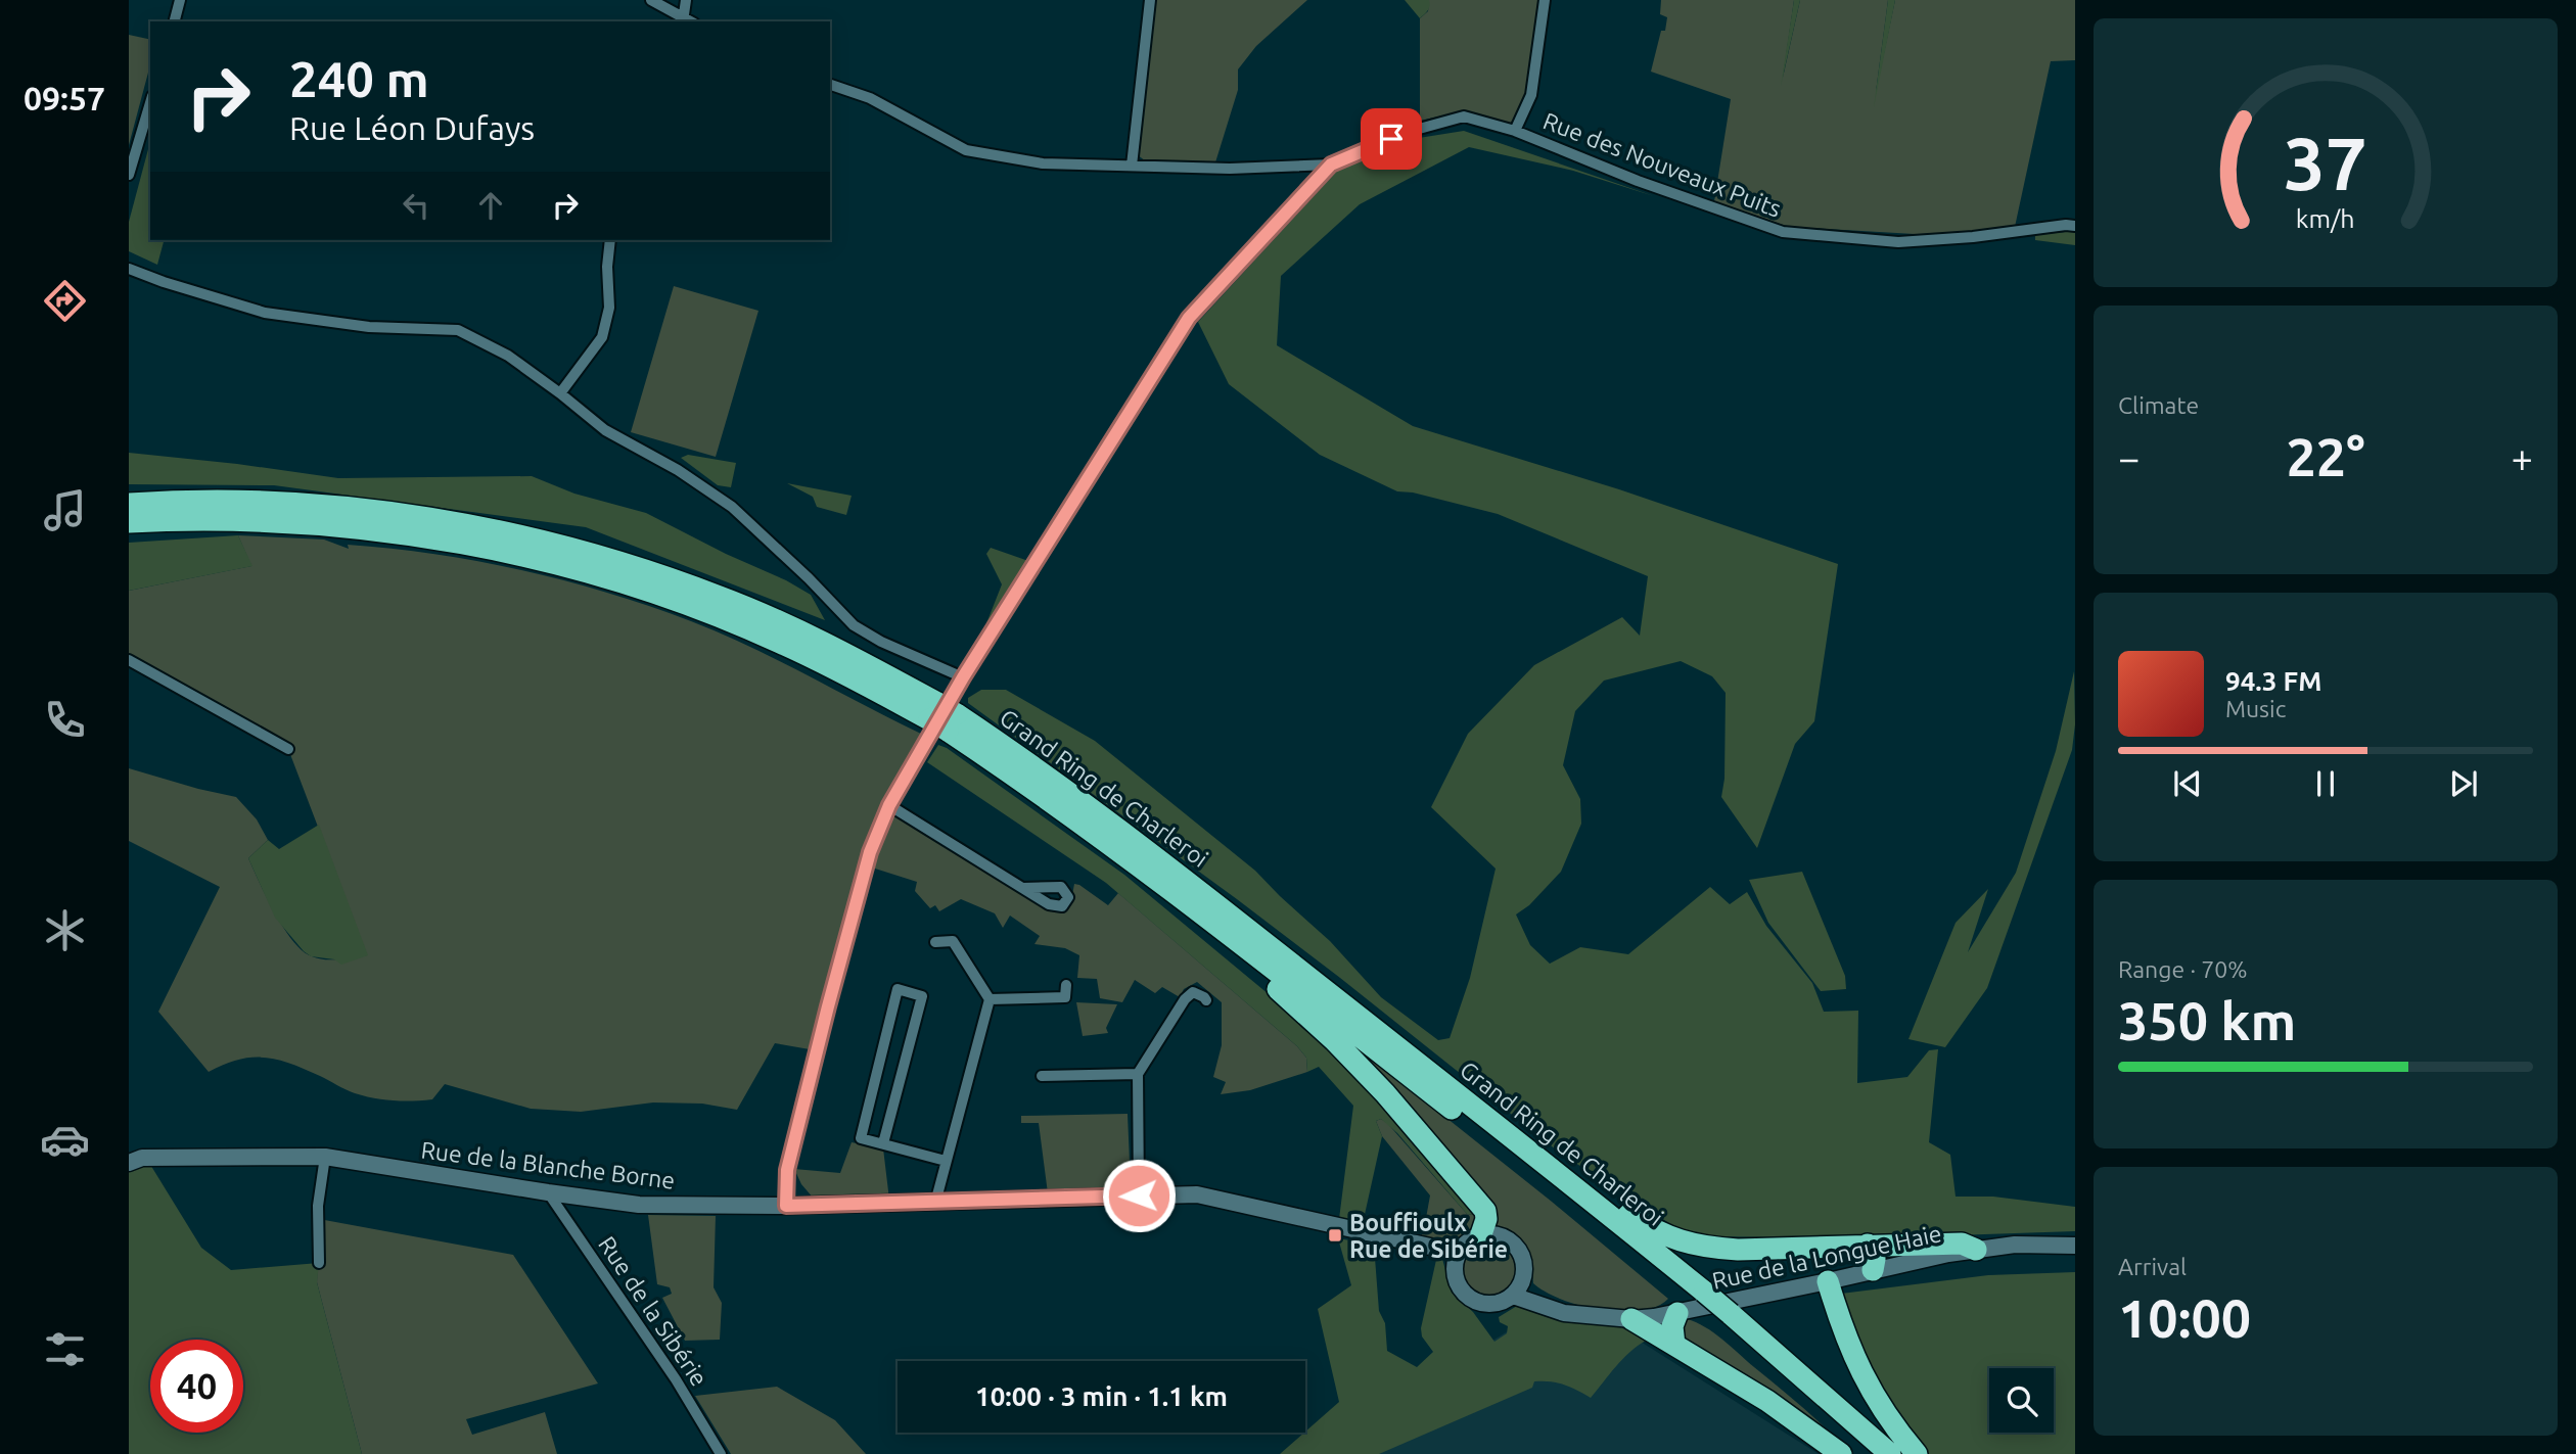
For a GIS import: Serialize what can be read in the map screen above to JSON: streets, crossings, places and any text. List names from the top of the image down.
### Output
{
  "streets": {
    "highway": ["Grand Ring de Charleroi"],
    "street": [
      "Rue des Nouveaux Puits",
      "Rue de la Blanche Borne",
      "Rue de la Longue Haie",
      "Rue de la Sibérie"
    ]
  },
  "crossings": [
    ["Grand Ring de Charleroi", "Rue de la Longue Haie"],
    ["Rue de la Blanche Borne", "Rue de la Longue Haie"],
    ["Rue de la Blanche Borne", "Rue de la Sibérie"]
  ],
  "places": {
    "transit": ["Bouffioulx Rue de Sibérie"]
  },
  "page": {
    "tabs": "09:57",
    "turn": ["240 m", "Rue Léon Dufays"],
    "tile": [
      "Climate",
      ["Range · 70%", "350 km"],
      ["Arrival", "10:00"]
    ],
    "heat": ["−", "22°", "+"],
    "song": ["94.3 FM", "Music"],
    "limit": "40",
    "trip": "10:00 · 3 min · 1.1 km",
    "gauge": ["37", "km/h"]
  }
}
